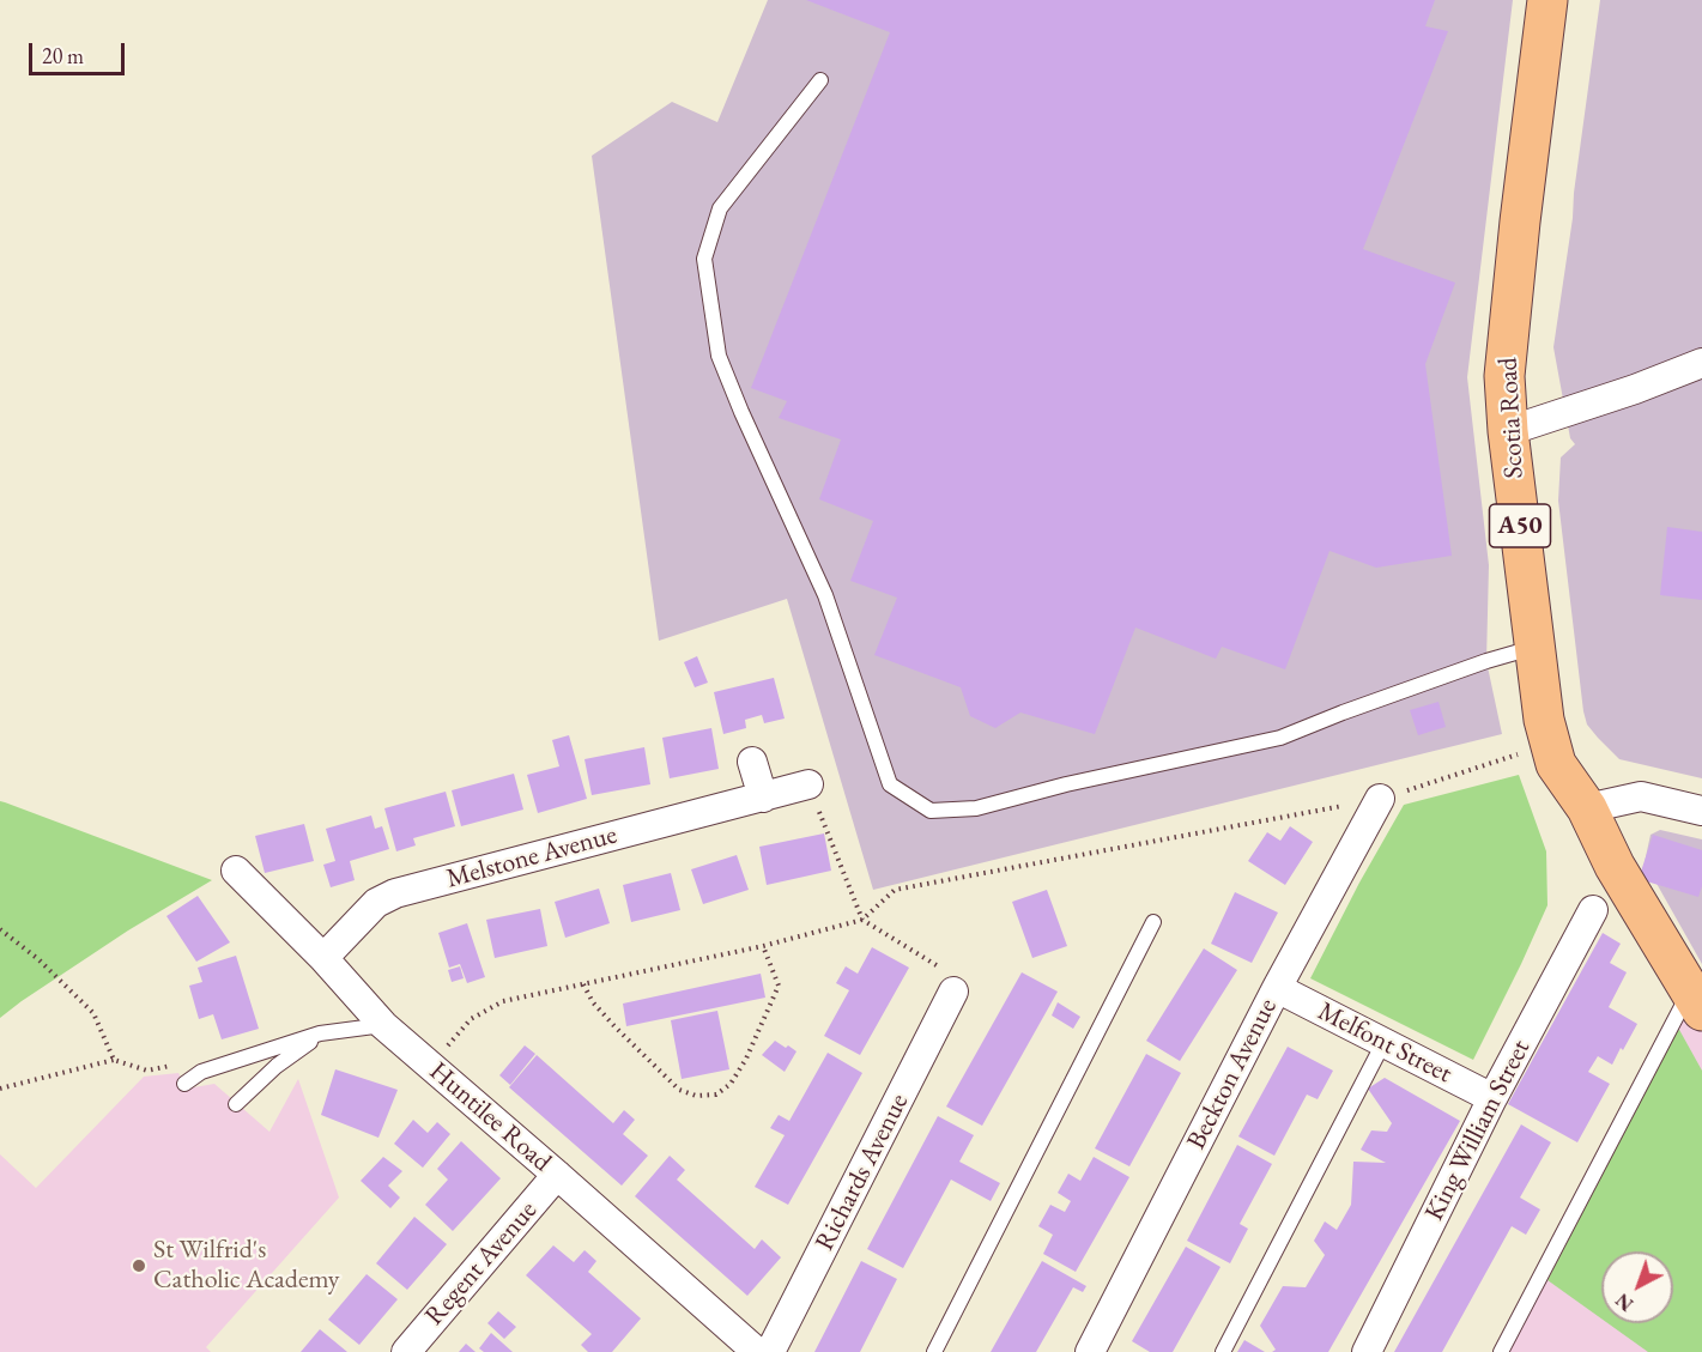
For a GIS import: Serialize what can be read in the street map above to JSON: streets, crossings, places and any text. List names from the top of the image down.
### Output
{
  "streets": {
    "main road": ["Scotia Road", "A50"],
    "street": [
      "Melstone Avenue",
      "Melfont Street",
      "Beckton Avenue",
      "Huntilee Road",
      "King William Street",
      "Richards Avenue",
      "Regent Avenue"
    ]
  },
  "crossings": [
    ["Melstone Avenue", "Huntilee Road"],
    ["Melfont Street", "Beckton Avenue"],
    ["Melfont Street", "King William Street"],
    ["Huntilee Road", "Regent Avenue"]
  ],
  "places": ["St Wilfrid's Catholic Academy"],
  "scale_bar": "20 m",
  "north": "bottom left"
}
